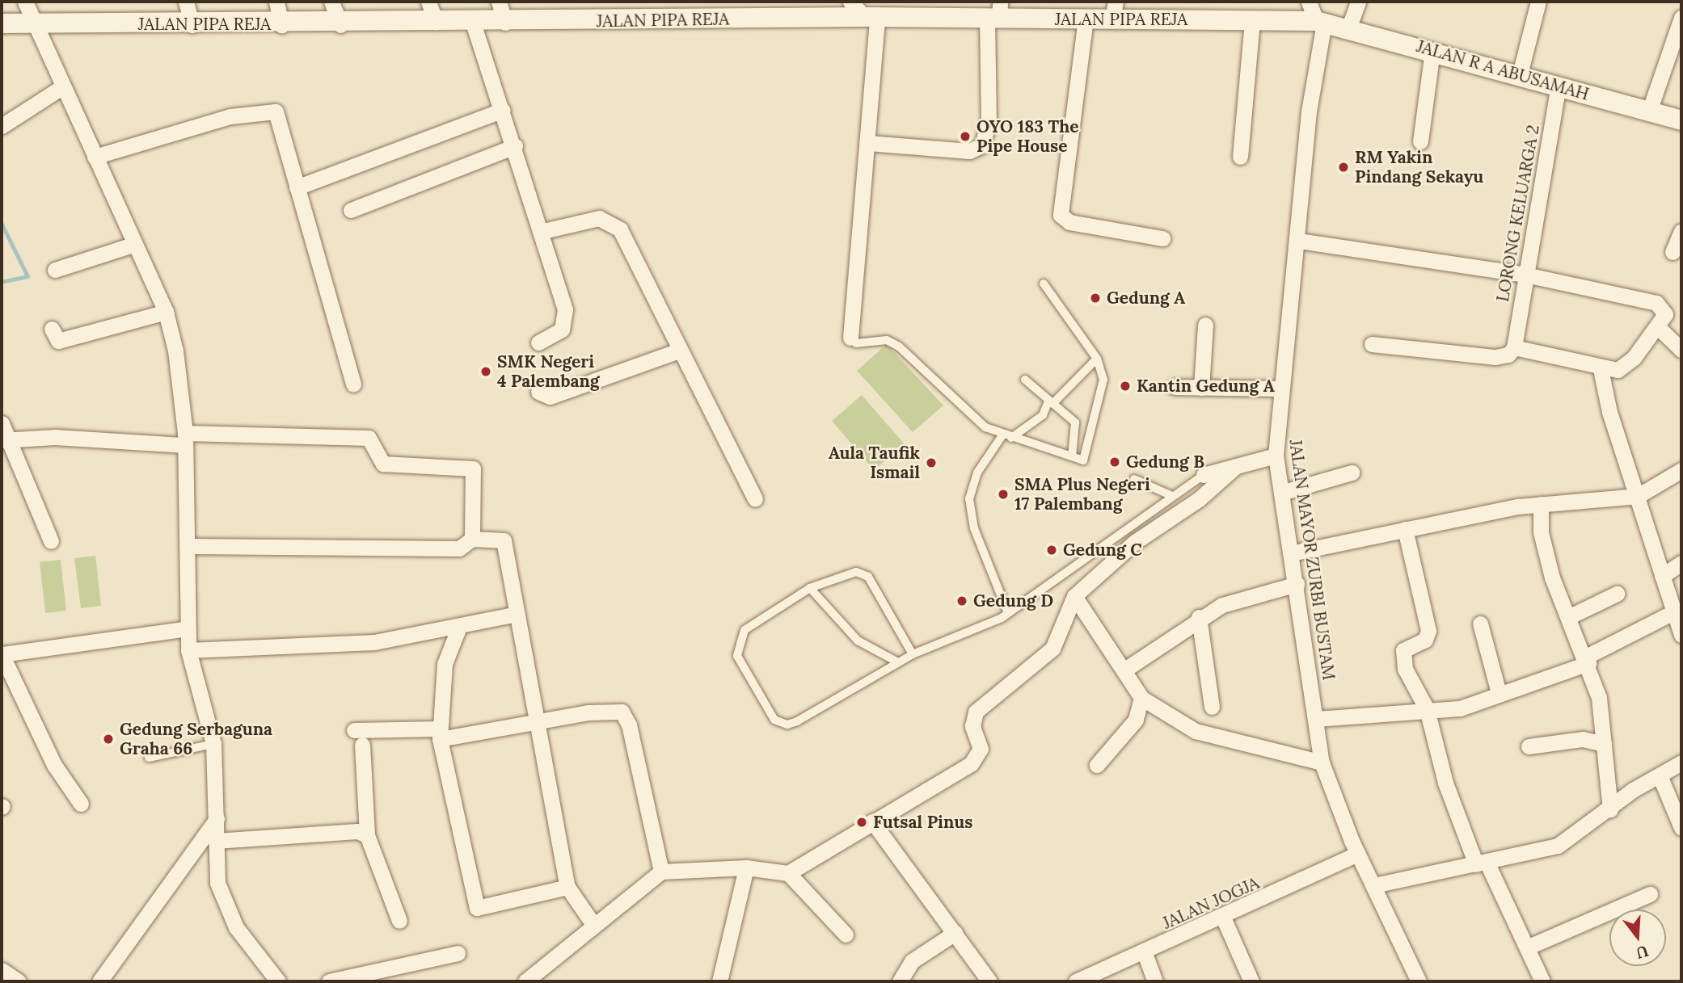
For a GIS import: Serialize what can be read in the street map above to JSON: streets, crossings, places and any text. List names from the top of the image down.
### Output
{
  "streets": {
    "street": [
      "JALAN PIPA REJA",
      "JALAN R A ABUSAMAH",
      "LORONG KELUARGA 2",
      "JALAN MAYOR ZURBI BUSTAM",
      "JALAN JOGJA"
    ]
  },
  "crossings": [
    ["JALAN PIPA REJA", "JALAN R A ABUSAMAH"],
    ["JALAN PIPA REJA", "JALAN MAYOR ZURBI BUSTAM"],
    ["JALAN R A ABUSAMAH", "LORONG KELUARGA 2"],
    ["JALAN R A ABUSAMAH", "JALAN MAYOR ZURBI BUSTAM"],
    ["JALAN MAYOR ZURBI BUSTAM", "JALAN JOGJA"]
  ],
  "places": [
    "OYO 183 The Pipe House",
    "RM Yakin Pindang Sekayu",
    "Gedung A",
    "SMK Negeri 4 Palembang",
    "Kantin Gedung A",
    "Gedung B",
    "Aula Taufik Ismail",
    "SMA Plus Negeri 17 Palembang",
    "Gedung C",
    "Gedung D",
    "Gedung Serbaguna Graha 66",
    "Futsal Pinus"
  ],
  "north": "bottom"
}
